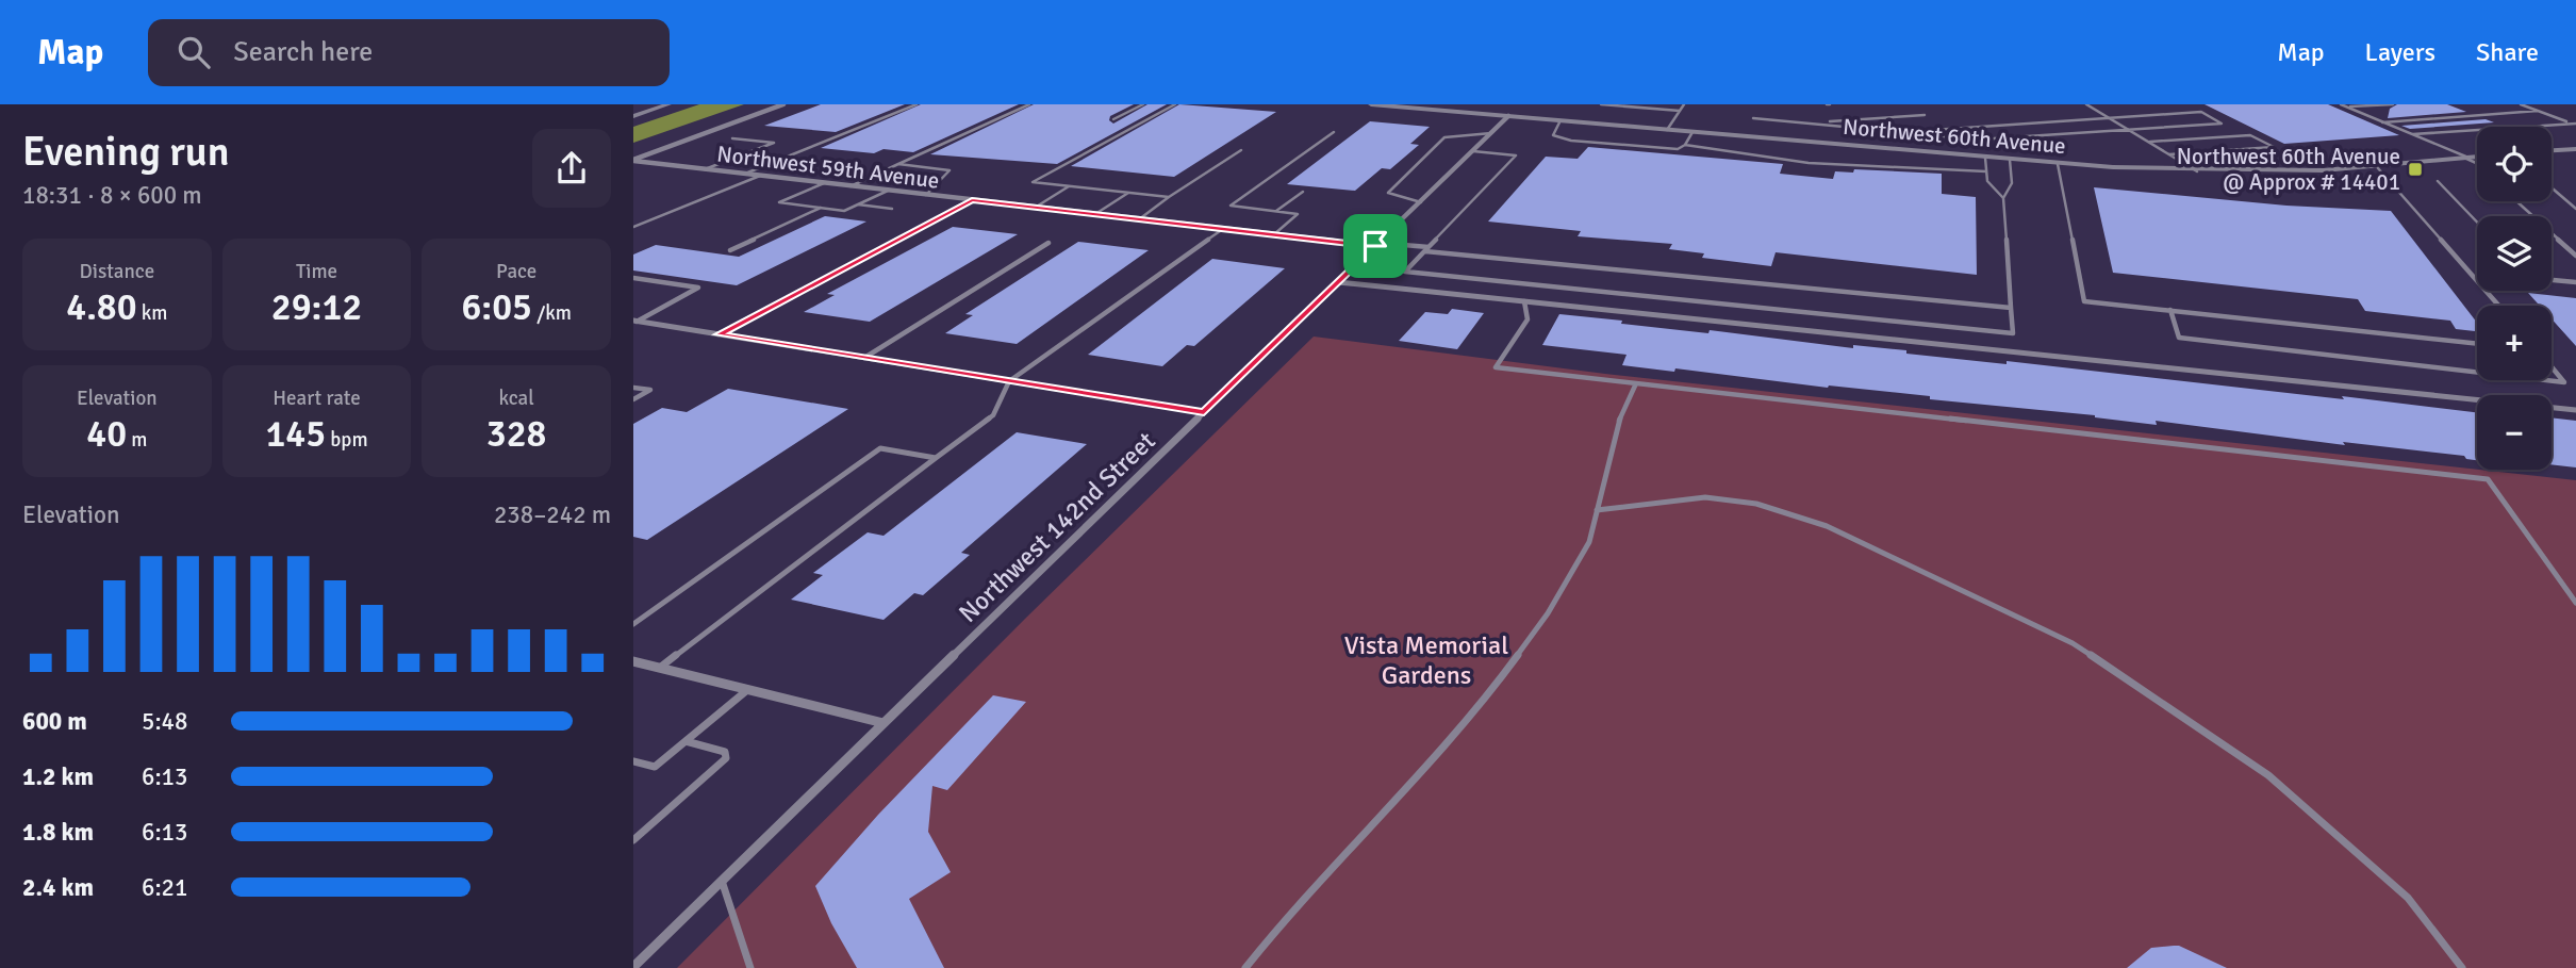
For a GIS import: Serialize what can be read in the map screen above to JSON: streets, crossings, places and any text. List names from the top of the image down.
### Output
{
  "streets": {
    "street": ["Northwest 60th Avenue", "Northwest 59th Avenue", "Northwest 142nd Street"]
  },
  "crossings": [
    ["Northwest 60th Avenue", "Northwest 142nd Street"],
    ["Northwest 59th Avenue", "Northwest 142nd Street"]
  ],
  "parks": ["Vista Memorial Gardens"],
  "places": {
    "transit": ["Northwest 60th Avenue @ Approx # 14401"]
  },
  "page": {
    "header": "Map",
    "search": "Search here",
    "nav": ["Map", "Layers", "Share"],
    "heading": ["Evening run", "18:31 · 8 × 600 m"],
    "map_buttons": ["+", "−"],
    "stats": [
      ["Distance", "4.80 km"],
      ["Time", "29:12"],
      ["Pace", "6:05 /km"],
      ["Elevation", "40 m"],
      ["Heart rate", "145 bpm"],
      ["kcal", "328"]
    ],
    "chart": ["Elevation", "238–242 m"],
    "list": [
      {
        "name": "600 m",
        "note": "5:48"
      },
      {
        "name": "1.2 km",
        "note": "6:13"
      },
      {
        "name": "1.8 km",
        "note": "6:13"
      },
      {
        "name": "2.4 km",
        "note": "6:21"
      }
    ]
  }
}
